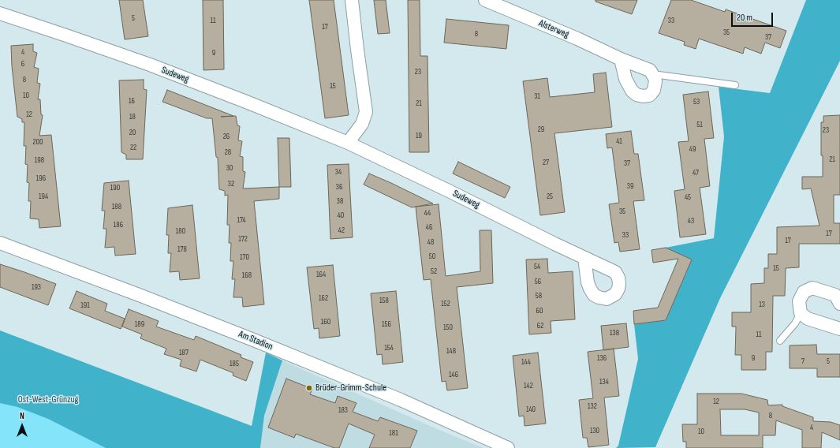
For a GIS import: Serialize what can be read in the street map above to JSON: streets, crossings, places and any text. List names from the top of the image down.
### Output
{
  "streets": {
    "street": ["Alsterweg", "Sudeweg", "Am Stadion"]
  },
  "parks": ["Ost-West-Grünzug"],
  "places": ["Brüder-Grimm-Schule"],
  "house_numbers": [
    "5",
    "11",
    "33",
    "17",
    "35",
    "8",
    "37",
    "4",
    "9",
    "6",
    "23",
    "8",
    "15",
    "10",
    "31",
    "16",
    "53",
    "21",
    "12",
    "18",
    "51",
    "29",
    "23",
    "20",
    "19",
    "26",
    "41",
    "200",
    "22",
    "49",
    "28",
    "21",
    "198",
    "27",
    "37",
    "30",
    "34",
    "47",
    "196",
    "32",
    "39",
    "36",
    "190",
    "194",
    "25",
    "45",
    "38",
    "188",
    "35",
    "44",
    "40",
    "174",
    "43",
    "186",
    "46",
    "42",
    "180",
    "17",
    "33",
    "172",
    "17",
    "48",
    "178",
    "50",
    "170",
    "54",
    "15",
    "52",
    "164",
    "168",
    "56",
    "193",
    "58",
    "162",
    "158",
    "152",
    "13",
    "191",
    "60",
    "160",
    "189",
    "156",
    "62",
    "150",
    "138",
    "11",
    "154",
    "148",
    "187",
    "136",
    "9",
    "7",
    "5",
    "144",
    "185",
    "146",
    "134",
    "142",
    "12",
    "132",
    "140",
    "183",
    "8",
    "4",
    "130",
    "10",
    "181"
  ],
  "scale_bar": "20 m",
  "north": "top"
}
